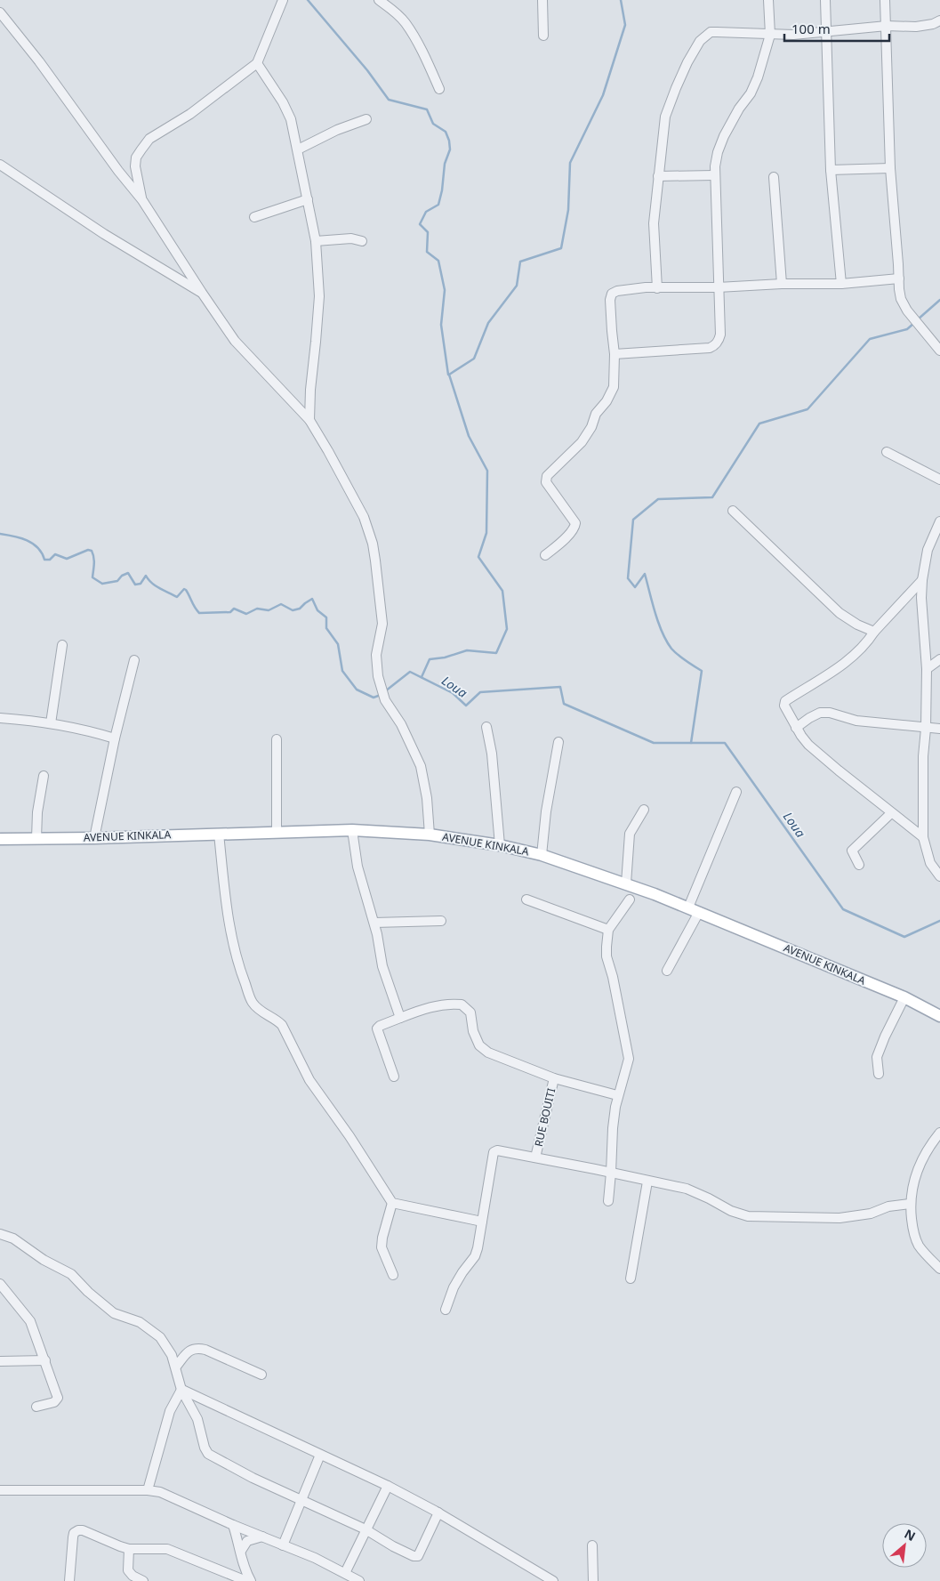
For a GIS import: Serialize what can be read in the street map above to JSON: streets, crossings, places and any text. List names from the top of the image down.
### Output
{
  "streets": {
    "main road": ["AVENUE KINKALA"],
    "street": ["RUE BOUITI"]
  },
  "water": ["Loua"],
  "scale_bar": "100 m",
  "north": "top right"
}
